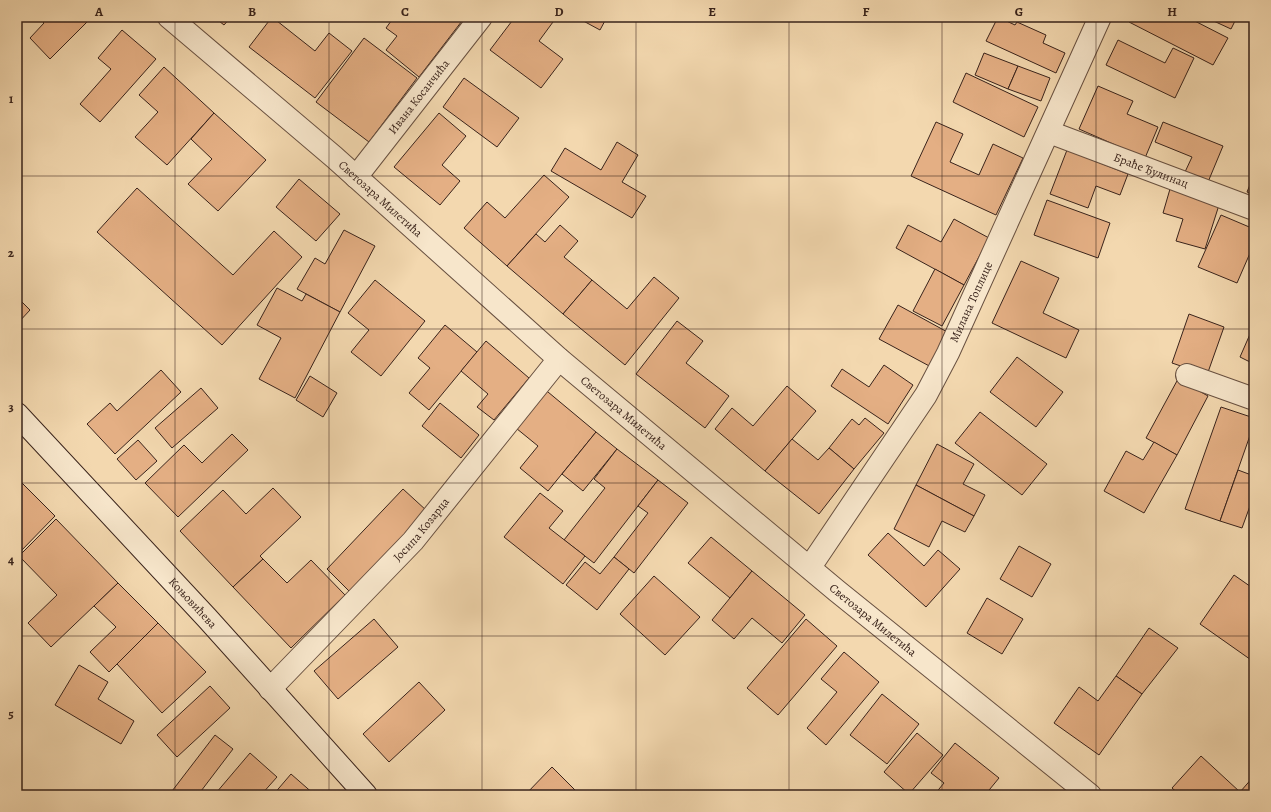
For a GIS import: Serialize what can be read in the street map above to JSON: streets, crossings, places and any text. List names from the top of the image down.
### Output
{
  "streets": {
    "street": [
      "Ивана Косанчића",
      "Браће Ђулинац",
      "Светозара Милетића",
      "Милана Топлице",
      "Јосипа Козарца",
      "Коњовићева"
    ]
  },
  "crossings": [
    ["Ивана Косанчића", "Светозара Милетића"],
    ["Браће Ђулинац", "Милана Топлице"],
    ["Светозара Милетића", "Милана Топлице"],
    ["Светозара Милетића", "Јосипа Козарца"],
    ["Јосипа Козарца", "Коњовићева"]
  ],
  "grid": {
    "columns": [
      "A",
      "B",
      "C",
      "D",
      "E",
      "F",
      "G",
      "H"
    ],
    "rows": [
      "1",
      "2",
      "3",
      "4",
      "5"
    ]
  }
}
